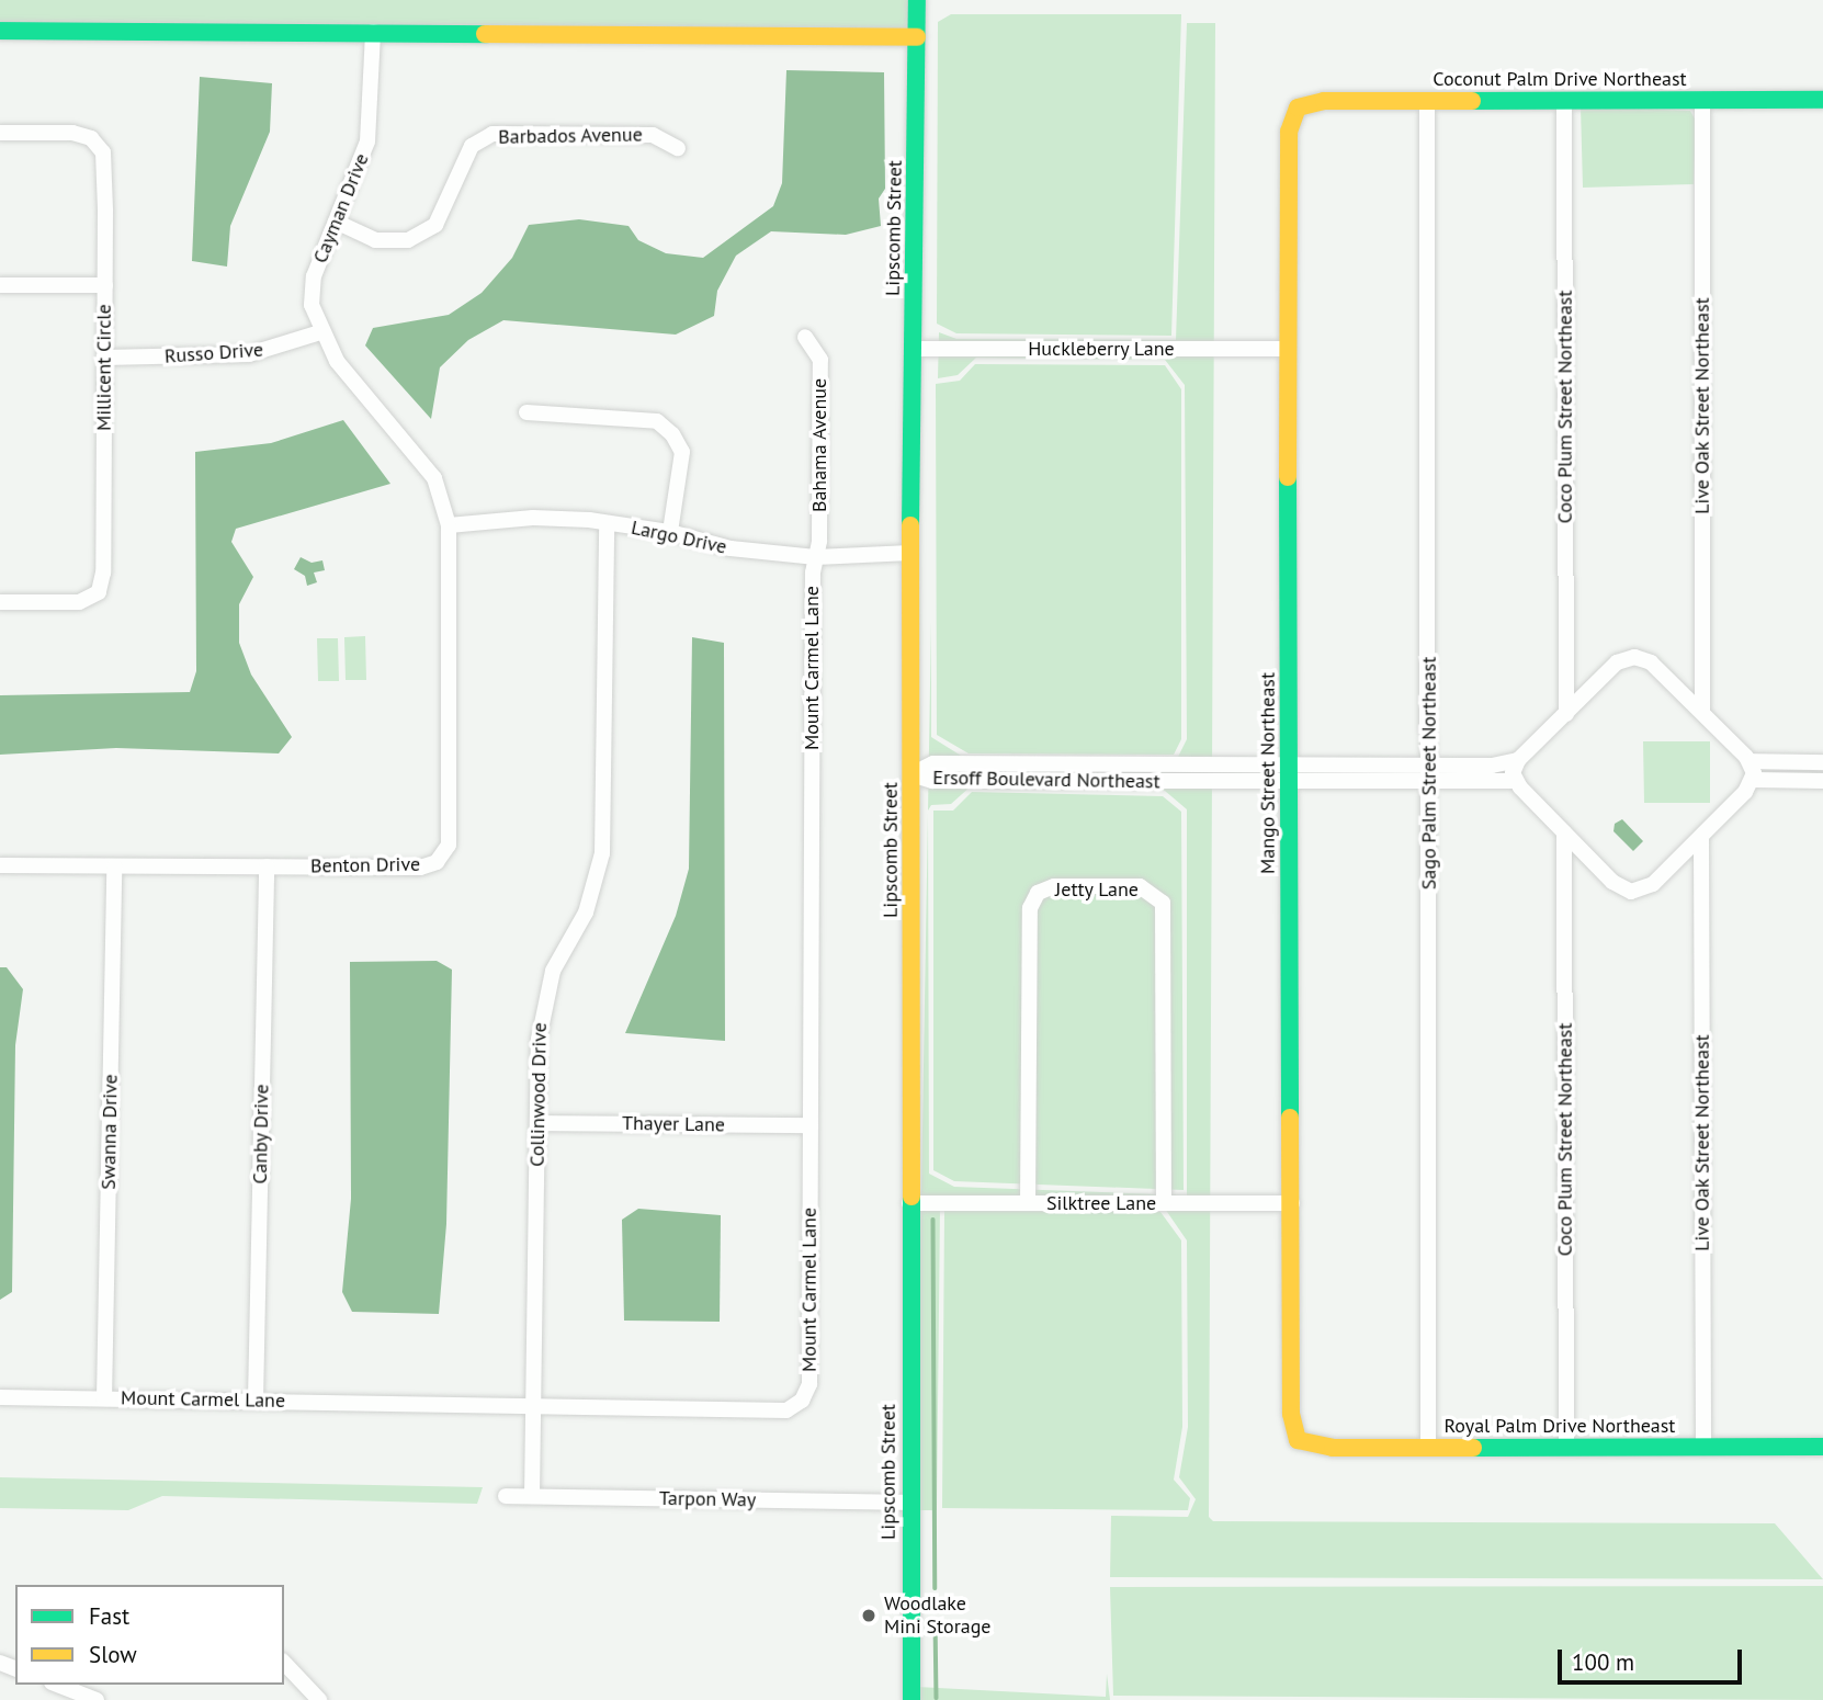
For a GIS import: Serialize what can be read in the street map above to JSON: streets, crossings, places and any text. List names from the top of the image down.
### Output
{
  "streets": {
    "street": [
      "Coconut Palm Drive Northeast",
      "Barbados Avenue",
      "Cayman Drive",
      "Lipscomb Street",
      "Huckleberry Lane",
      "Russo Drive",
      "Millicent Circle",
      "Live Oak Street Northeast",
      "Coco Plum Street Northeast",
      "Bahama Avenue",
      "Largo Drive",
      "Mount Carmel Lane",
      "Mango Street Northeast",
      "Sago Palm Street Northeast",
      "Ersoff Boulevard Northeast",
      "Benton Drive",
      "Jetty Lane",
      "Collinwood Drive",
      "Thayer Lane",
      "Swanna Drive",
      "Canby Drive",
      "Silktree Lane",
      "Royal Palm Drive Northeast",
      "Tarpon Way"
    ]
  },
  "crossings": [
    ["Coconut Palm Drive Northeast", "Live Oak Street Northeast"],
    ["Coconut Palm Drive Northeast", "Coco Plum Street Northeast"],
    ["Coconut Palm Drive Northeast", "Mango Street Northeast"],
    ["Coconut Palm Drive Northeast", "Sago Palm Street Northeast"],
    ["Barbados Avenue", "Cayman Drive"],
    ["Cayman Drive", "Russo Drive"],
    ["Cayman Drive", "Largo Drive"],
    ["Cayman Drive", "Benton Drive"],
    ["Lipscomb Street", "Huckleberry Lane"],
    ["Lipscomb Street", "Largo Drive"],
    ["Lipscomb Street", "Ersoff Boulevard Northeast"],
    ["Lipscomb Street", "Silktree Lane"],
    ["Lipscomb Street", "Tarpon Way"],
    ["Huckleberry Lane", "Mango Street Northeast"],
    ["Russo Drive", "Millicent Circle"],
    ["Live Oak Street Northeast", "Coco Plum Street Northeast"],
    ["Live Oak Street Northeast", "Ersoff Boulevard Northeast"],
    ["Live Oak Street Northeast", "Royal Palm Drive Northeast"],
    ["Coco Plum Street Northeast", "Ersoff Boulevard Northeast"],
    ["Coco Plum Street Northeast", "Royal Palm Drive Northeast"],
    ["Bahama Avenue", "Largo Drive"],
    ["Bahama Avenue", "Mount Carmel Lane"],
    ["Largo Drive", "Mount Carmel Lane"],
    ["Largo Drive", "Benton Drive"],
    ["Largo Drive", "Collinwood Drive"],
    ["Mount Carmel Lane", "Collinwood Drive"],
    ["Mount Carmel Lane", "Thayer Lane"],
    ["Mount Carmel Lane", "Swanna Drive"],
    ["Mount Carmel Lane", "Canby Drive"],
    ["Mango Street Northeast", "Ersoff Boulevard Northeast"],
    ["Mango Street Northeast", "Silktree Lane"],
    ["Mango Street Northeast", "Royal Palm Drive Northeast"],
    ["Sago Palm Street Northeast", "Ersoff Boulevard Northeast"],
    ["Sago Palm Street Northeast", "Royal Palm Drive Northeast"],
    ["Benton Drive", "Swanna Drive"],
    ["Benton Drive", "Canby Drive"],
    ["Jetty Lane", "Silktree Lane"],
    ["Collinwood Drive", "Thayer Lane"],
    ["Collinwood Drive", "Tarpon Way"]
  ],
  "places": ["Woodlake Mini Storage"],
  "legend": ["Fast", "Slow"],
  "scale_bar": "100 m"
}
